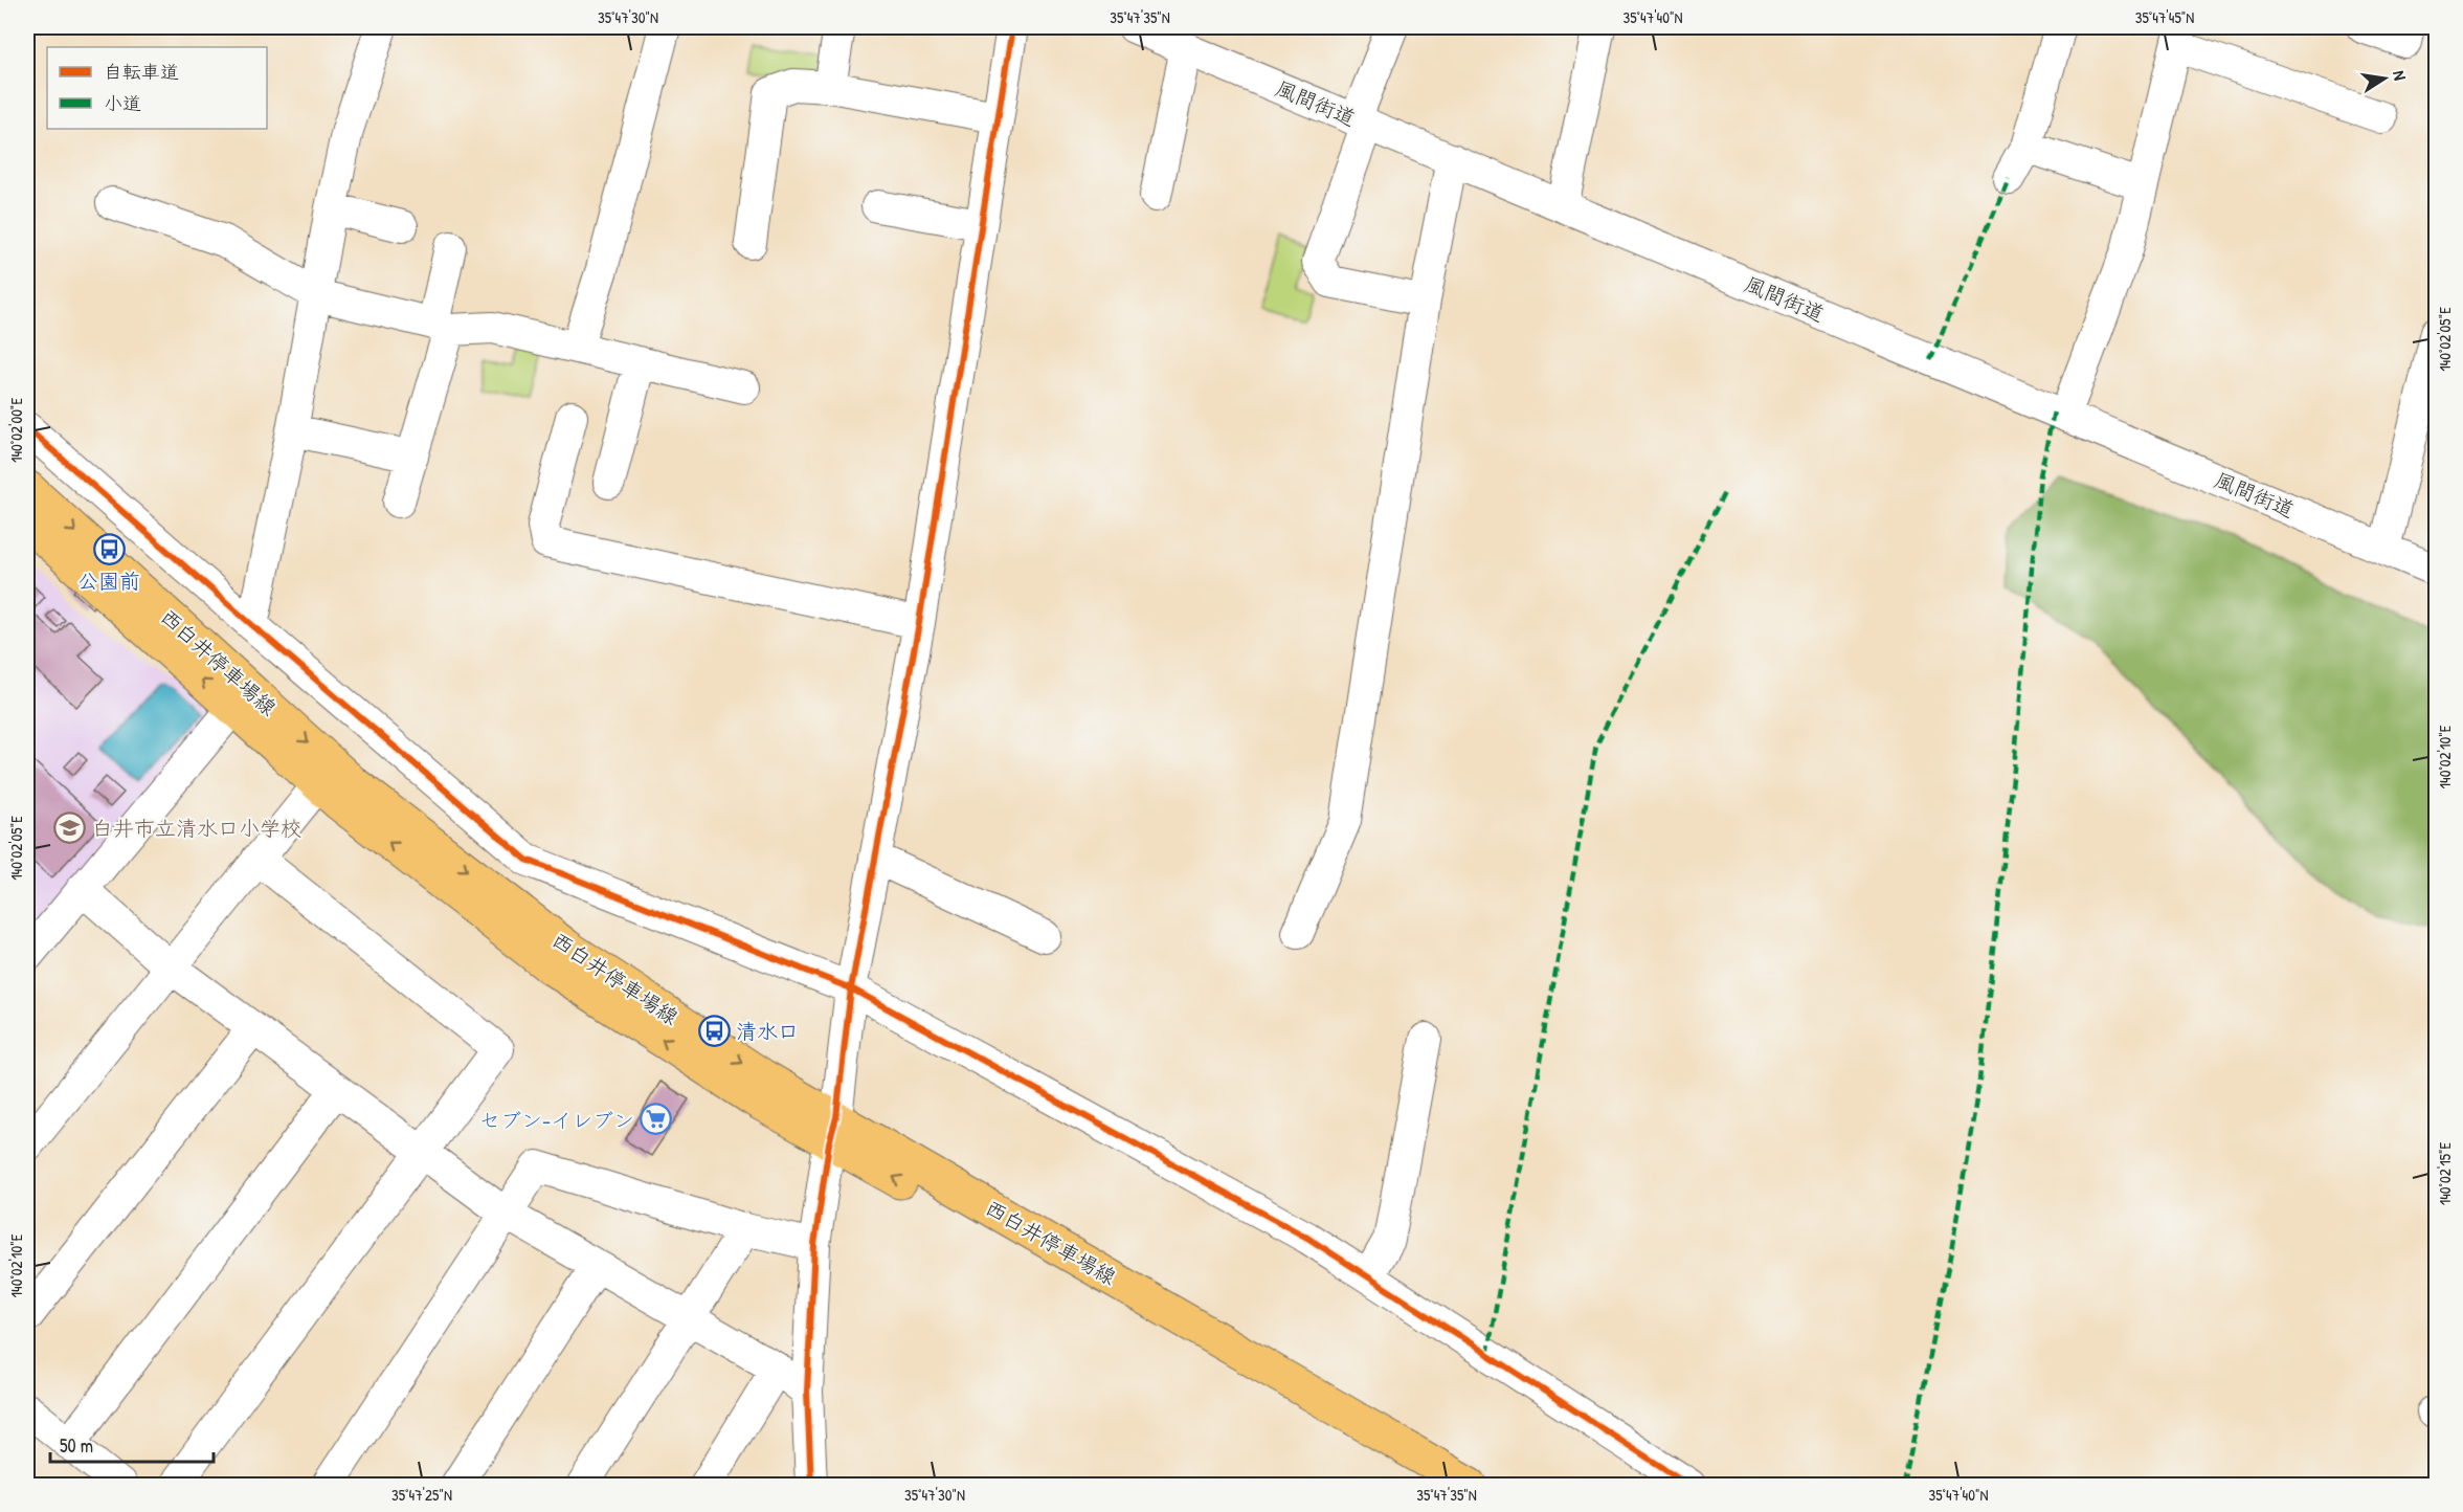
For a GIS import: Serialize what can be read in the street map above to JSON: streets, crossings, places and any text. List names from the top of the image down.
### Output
{
  "streets": {
    "main road": ["西白井停車場線"],
    "street": ["風間街道"]
  },
  "places": {
    "bus stop": ["公園前", "清水口"],
    "school or university": ["白井市立清水口小学校"],
    "supermarket": ["セブン-イレブン"]
  },
  "legend": ["自転車道", "小道"],
  "scale_bar": "50 m",
  "north": "right",
  "coordinates": [
    "35°47'30\"N",
    "35°47'35\"N",
    "35°47'40\"N",
    "35°47'45\"N",
    "140°02'05\"E",
    "140°02'00\"E",
    "140°02'10\"E",
    "140°02'15\"E",
    "35°47'25\"N"
  ]
}
